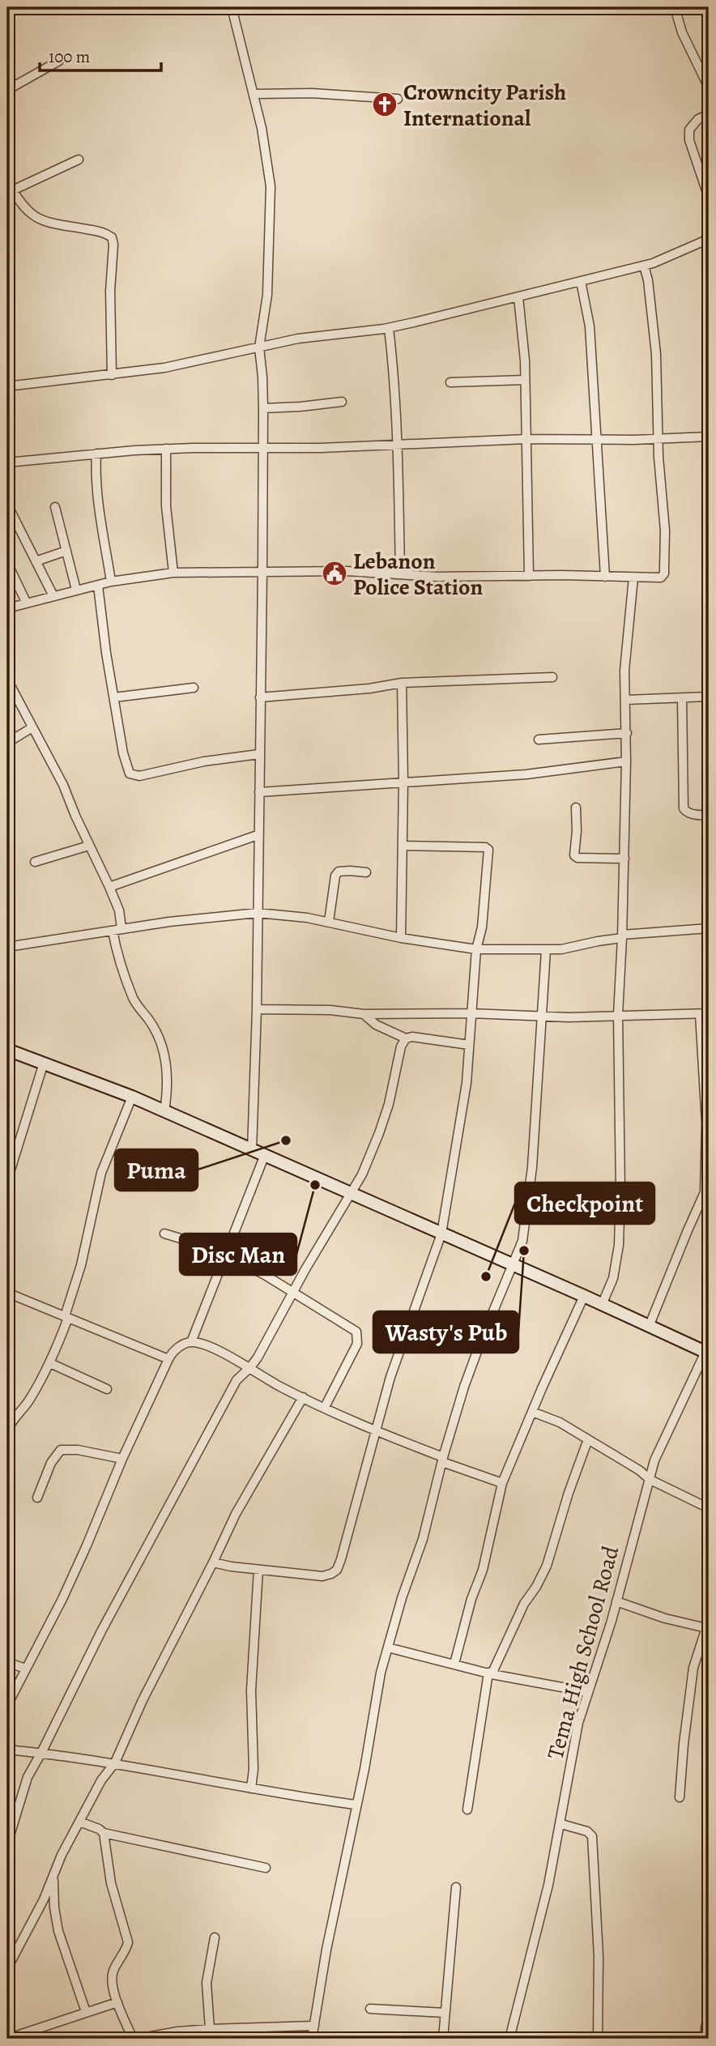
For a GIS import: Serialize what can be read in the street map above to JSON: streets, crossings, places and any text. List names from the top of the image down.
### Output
{
  "streets": {
    "street": ["Tema High School Road"]
  },
  "places": {
    "church": ["Crowncity Parish International"],
    "public building": ["Lebanon Police Station"],
    "other": [
      "Puma",
      "Disc Man",
      "Wasty's Pub",
      "Checkpoint"
    ]
  },
  "scale_bar": "100 m"
}
